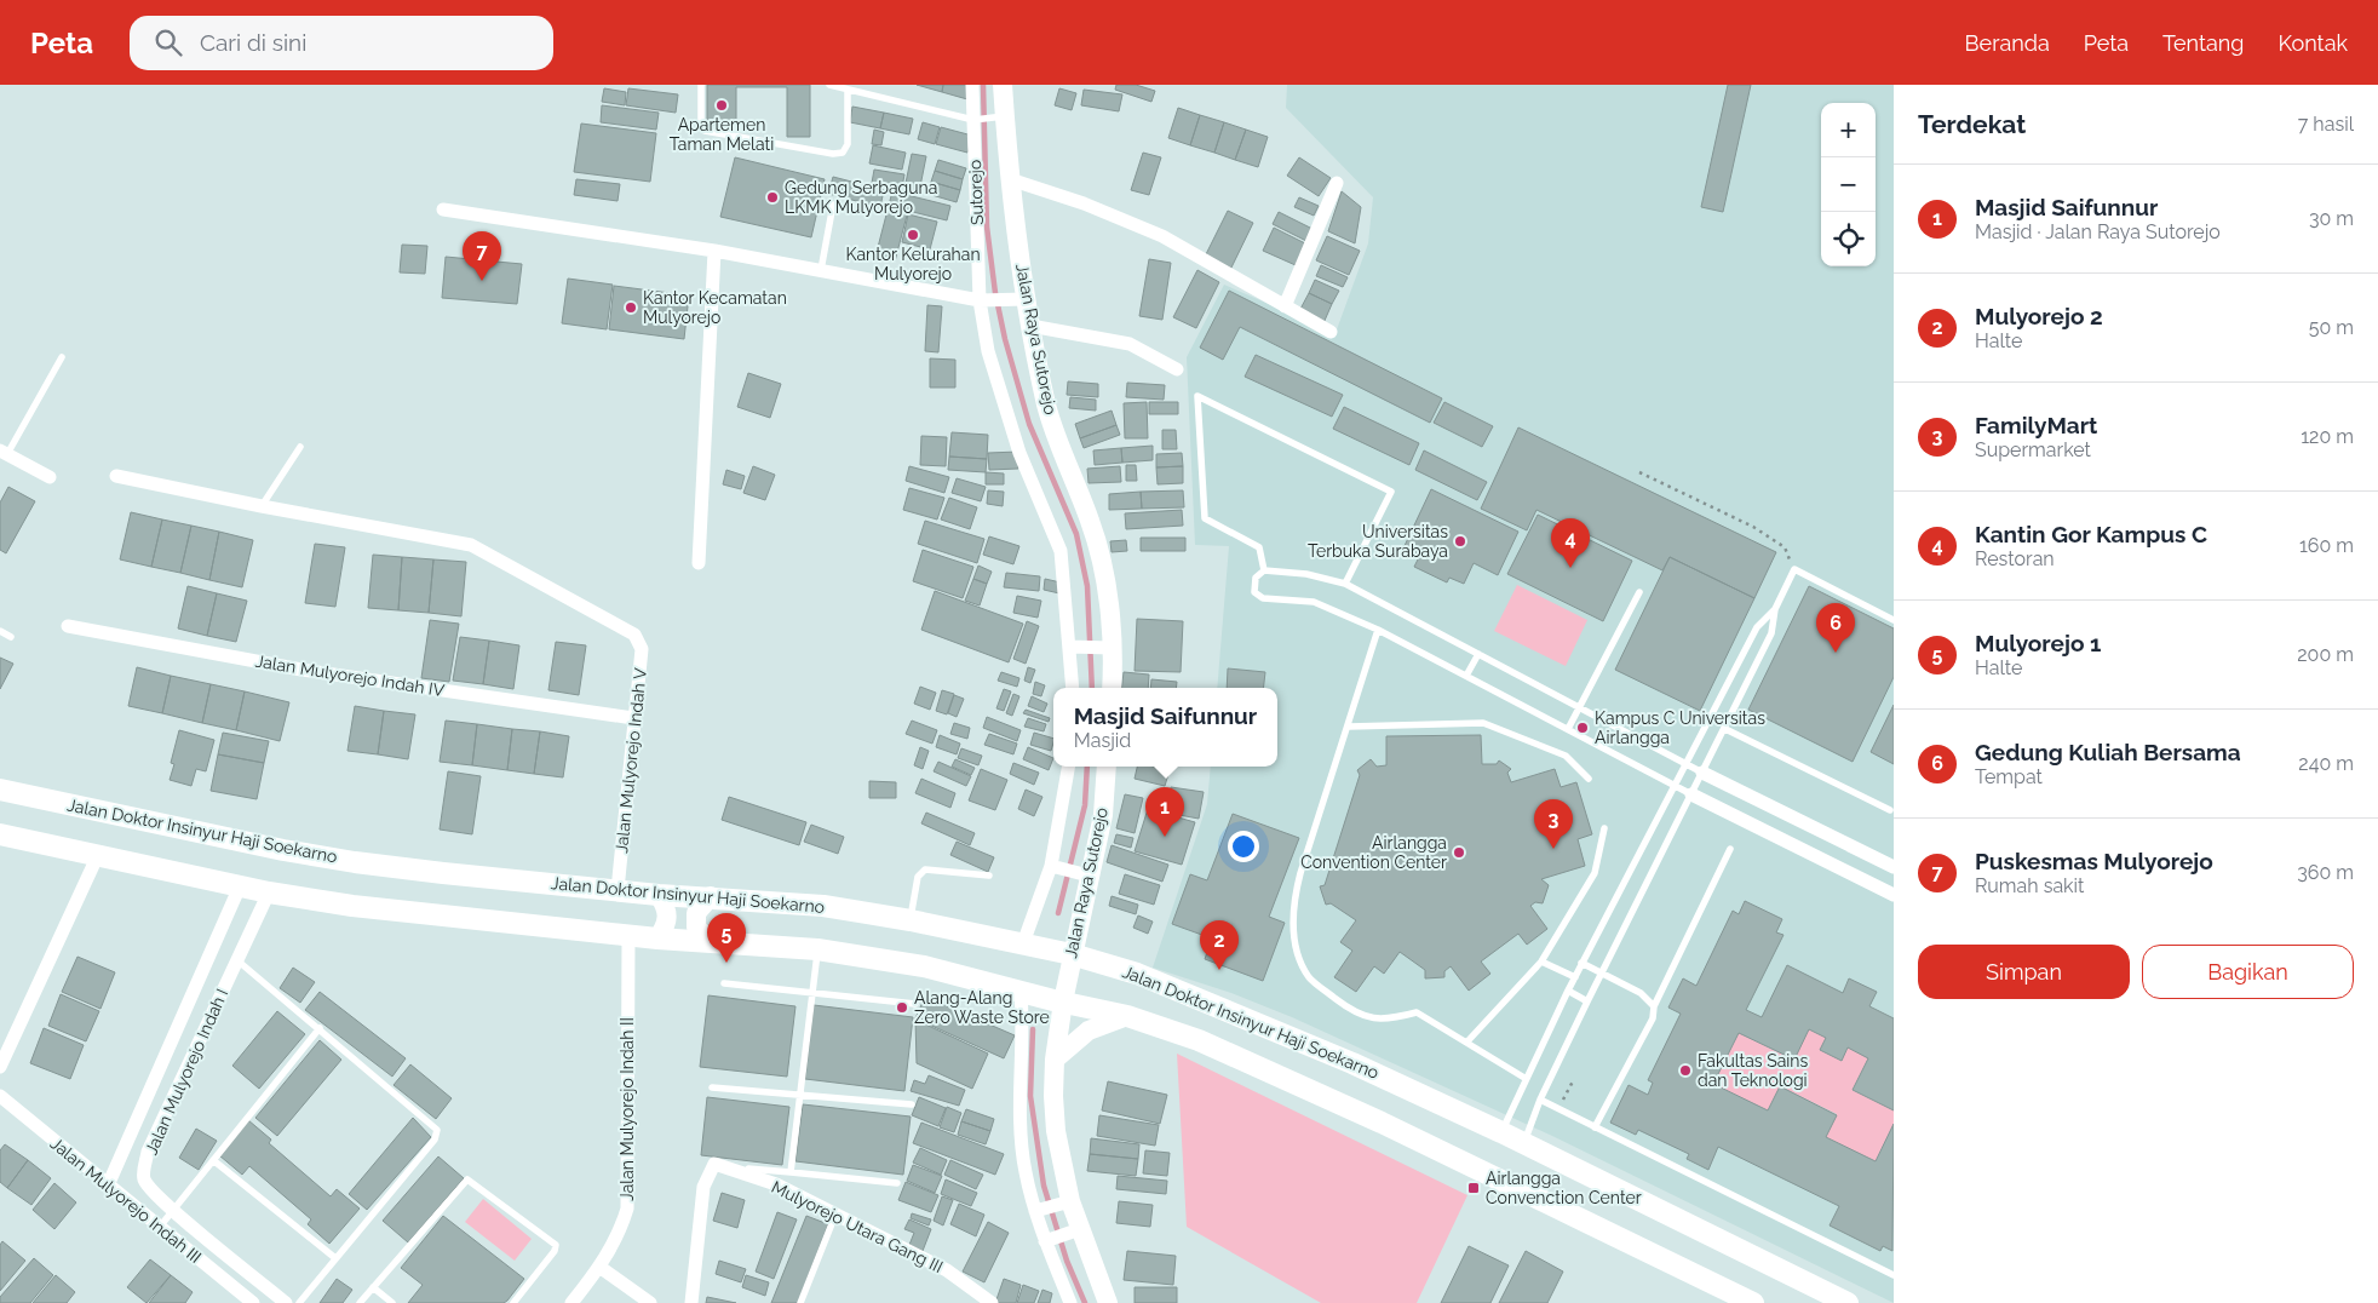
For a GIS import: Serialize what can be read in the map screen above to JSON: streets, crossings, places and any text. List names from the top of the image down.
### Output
{
  "streets": {
    "main road": ["Jalan Raya Sutorejo", "Jalan Doktor Insinyur Haji Soekarno"],
    "street": [
      "Sutorejo",
      "Jalan Mulyorejo Indah IV",
      "Jalan Mulyorejo Indah V",
      "Jalan Mulyorejo Indah I",
      "Jalan Mulyorejo Indah II",
      "Jalan Mulyorejo Indah III",
      "Mulyorejo Utara Gang III"
    ]
  },
  "crossings": [
    ["Jalan Raya Sutorejo", "Jalan Doktor Insinyur Haji Soekarno"],
    ["Jalan Mulyorejo Indah IV", "Jalan Mulyorejo Indah V"],
    ["Jalan Mulyorejo Indah V", "Jalan Doktor Insinyur Haji Soekarno"],
    ["Jalan Mulyorejo Indah I", "Jalan Mulyorejo Indah III"]
  ],
  "places": {
    "other": [
      "Apartemen Taman Melati",
      "Gedung Serbaguna LKMK Mulyorejo",
      "Kantor Kelurahan Mulyorejo",
      "Kantor Kecamatan Mulyorejo",
      "Universitas Terbuka Surabaya",
      "Kampus C Universitas Airlangga",
      "Airlangga Convention Center",
      "Alang-Alang Zero Waste Store",
      "Fakultas Sains dan Teknologi"
    ],
    "transit": ["Airlangga Convenction Center"]
  },
  "page": {
    "header": "Peta",
    "search": "Cari di sini",
    "nav": [
      "Beranda",
      "Peta",
      "Tentang",
      "Kontak"
    ],
    "heading": ["Terdekat", "7 hasil"],
    "map_buttons": ["+", "−"],
    "list": [
      {
        "mark": "1",
        "name": "Masjid Saifunnur",
        "note": "Masjid · Jalan Raya Sutorejo",
        "value": "30 m"
      },
      {
        "mark": "2",
        "name": "Mulyorejo 2",
        "note": "Halte",
        "value": "50 m"
      },
      {
        "mark": "3",
        "name": "FamilyMart",
        "note": "Supermarket",
        "value": "120 m"
      },
      {
        "mark": "4",
        "name": "Kantin Gor Kampus C",
        "note": "Restoran",
        "value": "160 m"
      },
      {
        "mark": "5",
        "name": "Mulyorejo 1",
        "note": "Halte",
        "value": "200 m"
      },
      {
        "mark": "6",
        "name": "Gedung Kuliah Bersama",
        "note": "Tempat",
        "value": "240 m"
      },
      {
        "mark": "7",
        "name": "Puskesmas Mulyorejo",
        "note": "Rumah sakit",
        "value": "360 m"
      }
    ],
    "pins": [
      "7",
      "4",
      "6",
      "1",
      "3",
      "5",
      "2"
    ],
    "popup": ["Masjid Saifunnur", "Masjid"],
    "buttons": ["Simpan", "Bagikan"]
  }
}
